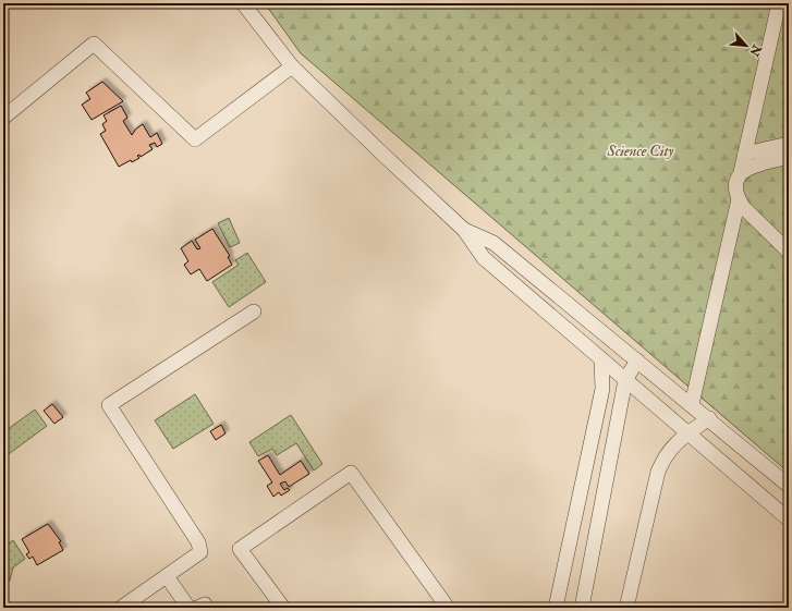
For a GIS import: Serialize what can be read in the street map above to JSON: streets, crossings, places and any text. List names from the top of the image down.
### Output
{
  "parks": ["Science City"],
  "north": "bottom right"
}
